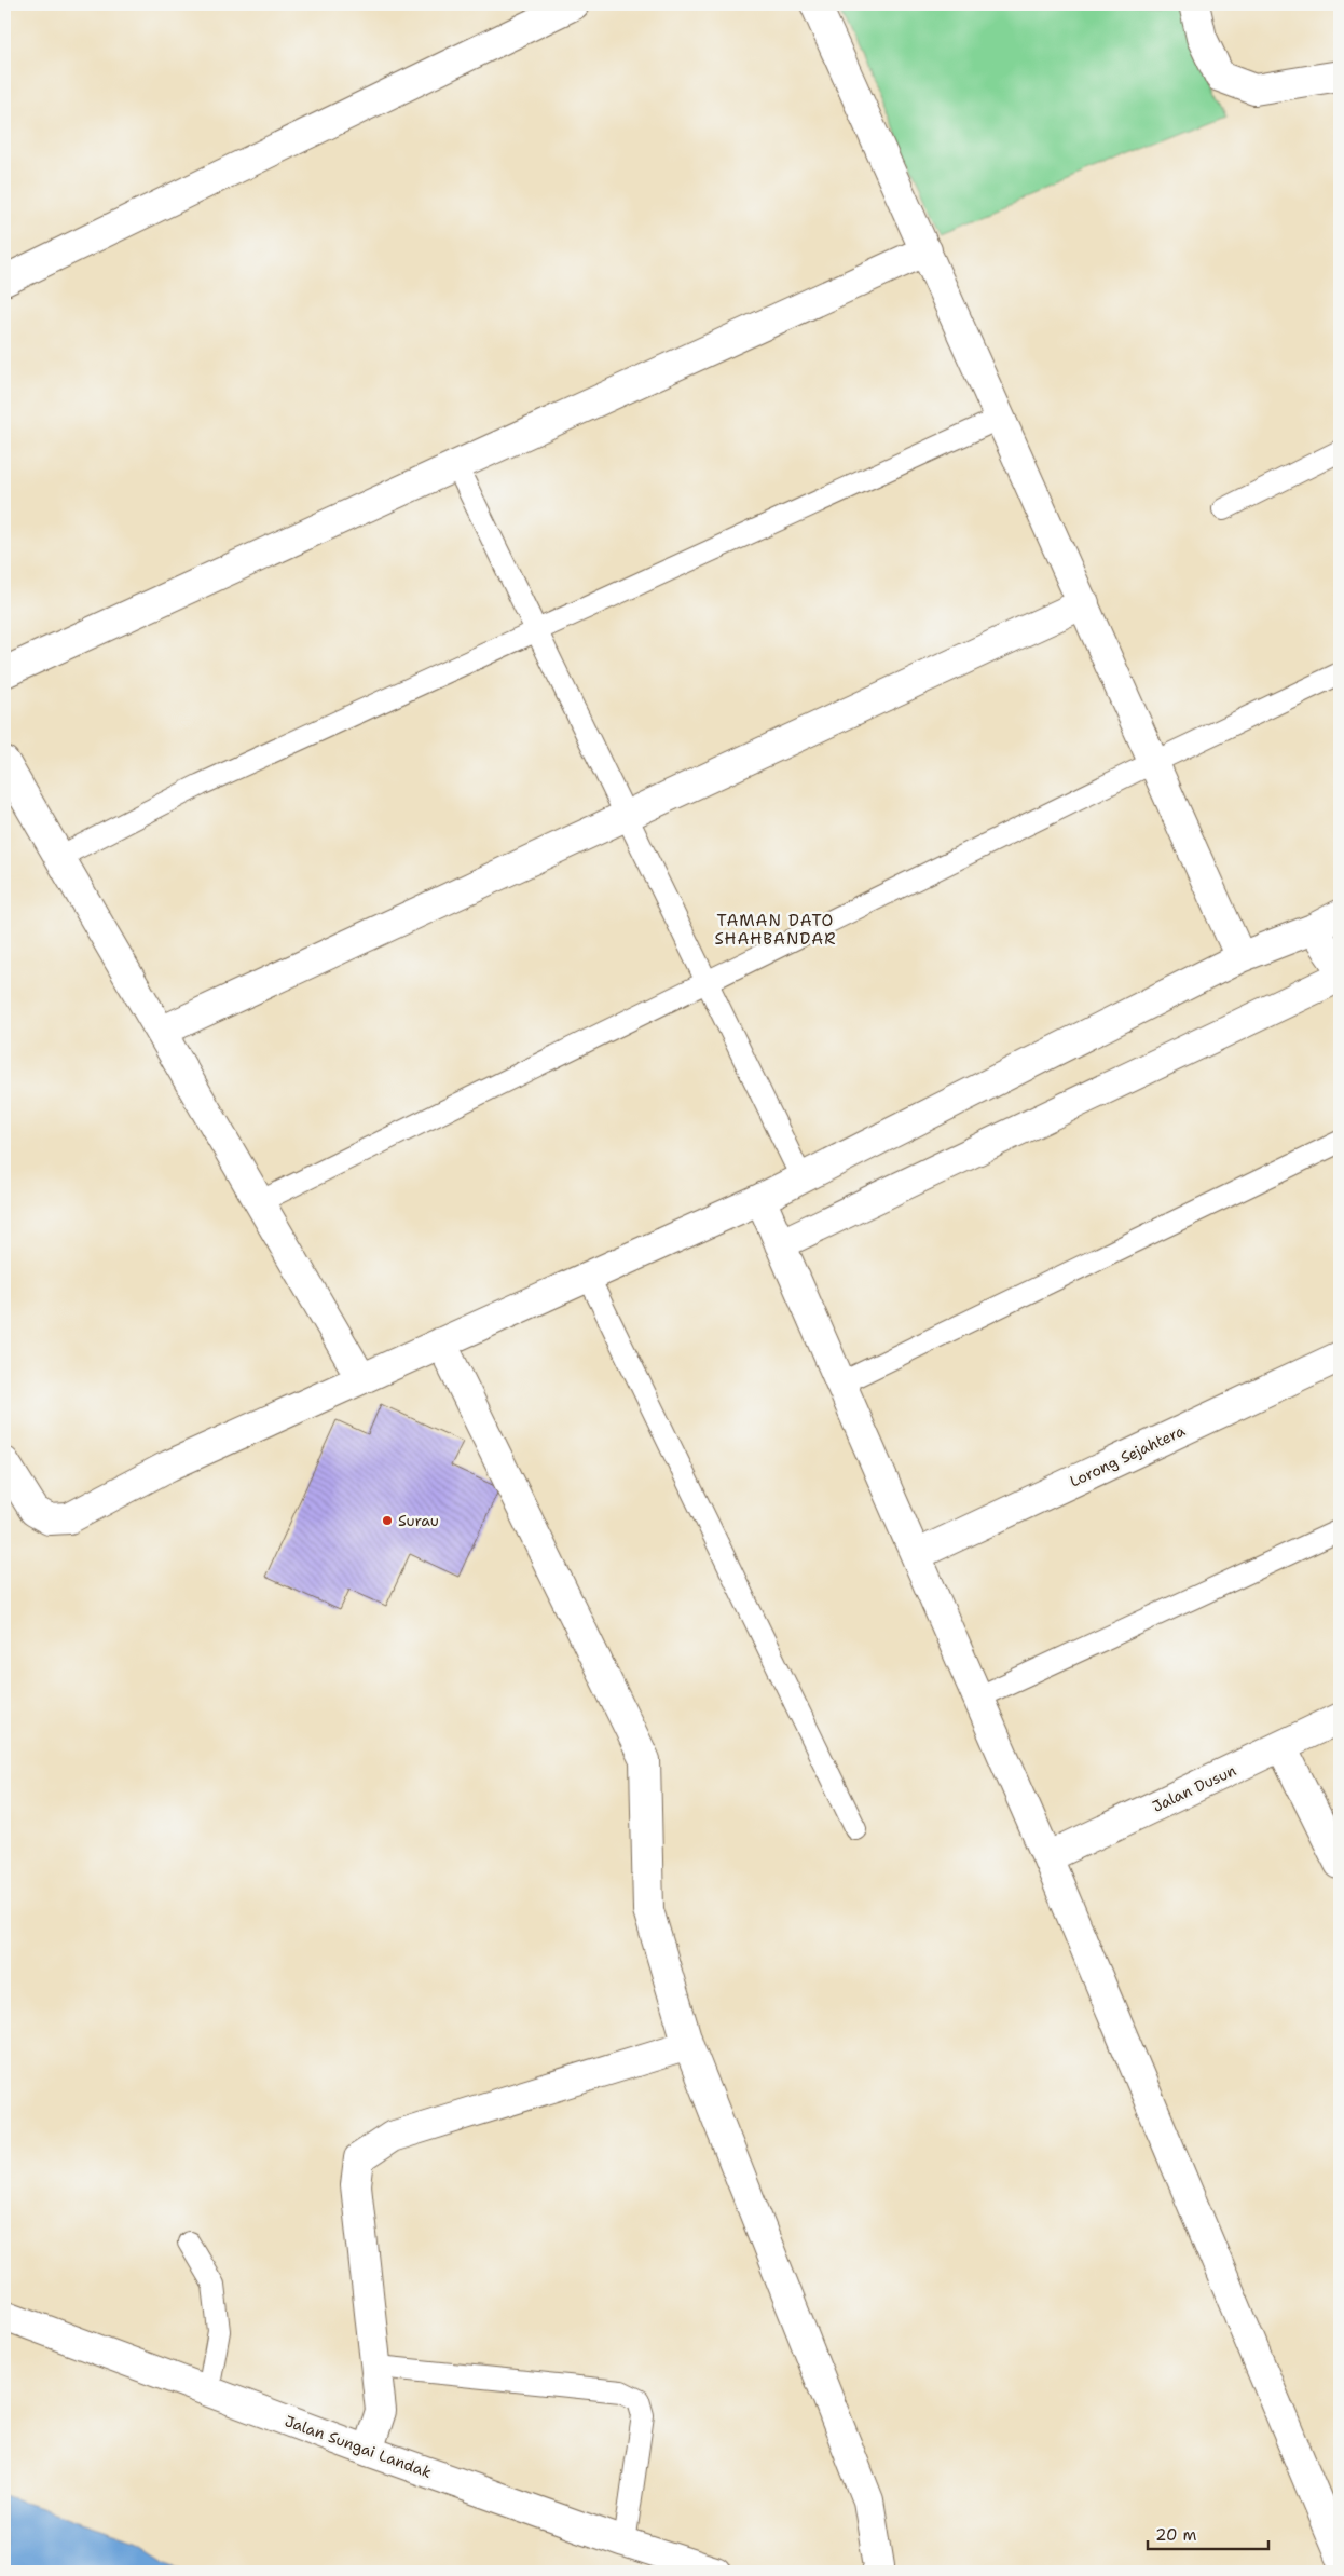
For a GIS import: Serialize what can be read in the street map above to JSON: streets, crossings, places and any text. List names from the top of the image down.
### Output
{
  "streets": {
    "street": ["Lorong Sejahtera", "Jalan Dusun", "Jalan Sungai Landak"]
  },
  "districts": ["TAMAN DATO SHAHBANDAR"],
  "places": ["Surau"],
  "scale_bar": "20 m"
}
